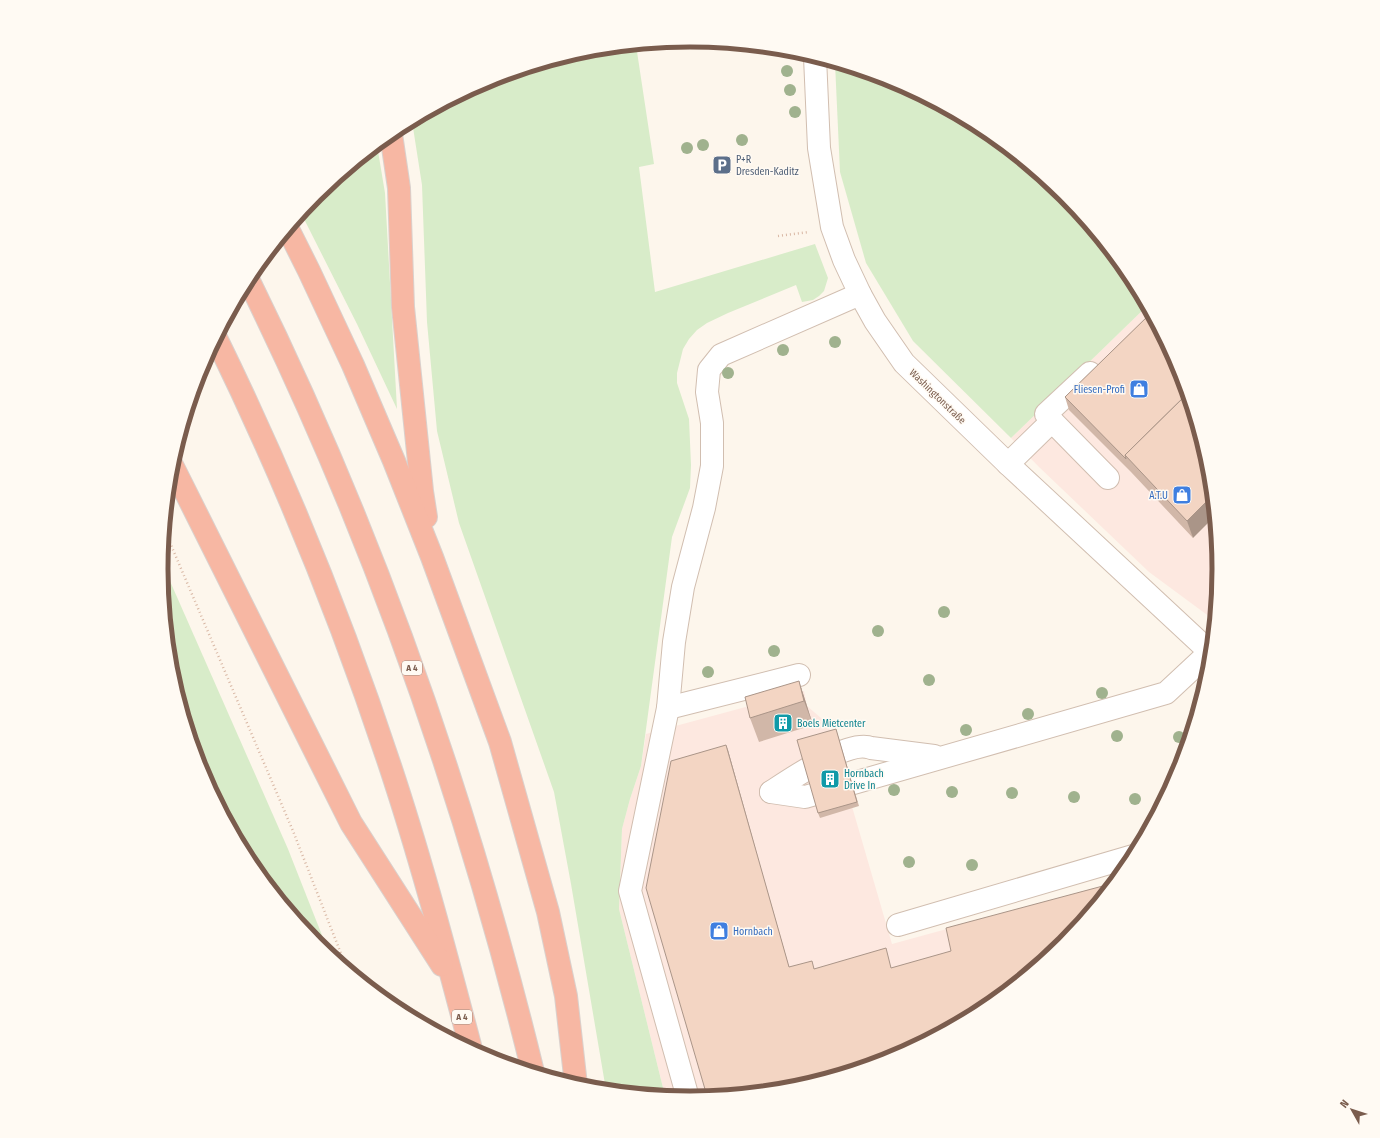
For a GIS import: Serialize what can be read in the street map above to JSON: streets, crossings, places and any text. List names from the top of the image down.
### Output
{
  "streets": {
    "highway": ["A 4"],
    "street": ["Washingtonstraße"]
  },
  "places": {
    "parking": ["P+R Dresden-Kaditz"],
    "shop": ["Fliesen-Profi", "A.T.U", "Hornbach"],
    "building": ["Boels Mietcenter", "Hornbach Drive In"]
  },
  "north": "top left"
}
